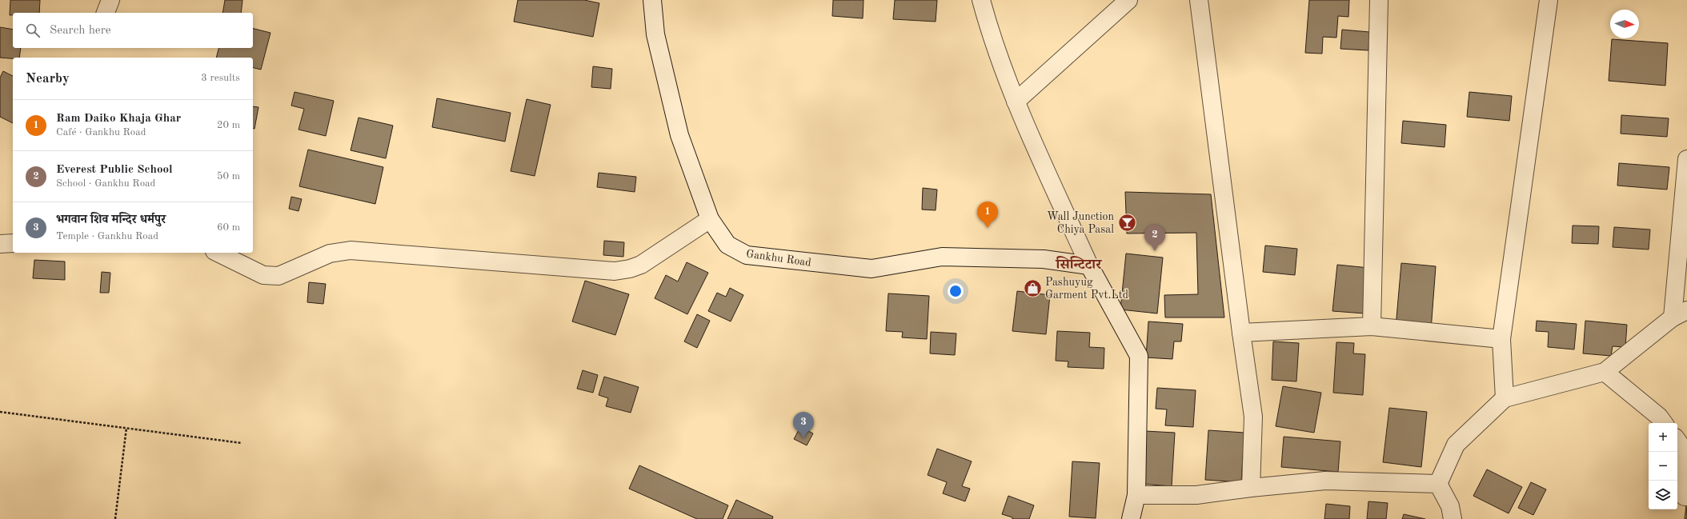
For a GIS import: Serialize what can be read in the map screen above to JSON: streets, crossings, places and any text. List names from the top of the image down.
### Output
{
  "streets": {
    "street": ["Gankhu Road"]
  },
  "districts": ["सिन्टिटार"],
  "places": {
    "bar": ["Wall Junction Chiya Pasal"],
    "shop": ["Pashuyug Garment Pvt.Ltd"]
  },
  "north": "right",
  "page": {
    "search": "Search here",
    "heading": ["Nearby", "3 results"],
    "list": [
      {
        "mark": "1",
        "name": "Ram Daiko Khaja Ghar",
        "note": "Café · Gankhu Road",
        "value": "20 m"
      },
      {
        "mark": "2",
        "name": "Everest Public School",
        "note": "School · Gankhu Road",
        "value": "50 m"
      },
      {
        "mark": "3",
        "name": "भगवान शिव मन्दिर धर्मपुर",
        "note": "Temple · Gankhu Road",
        "value": "60 m"
      }
    ],
    "pins": ["1", "2", "3"],
    "map_buttons": ["+", "−"]
  }
}
